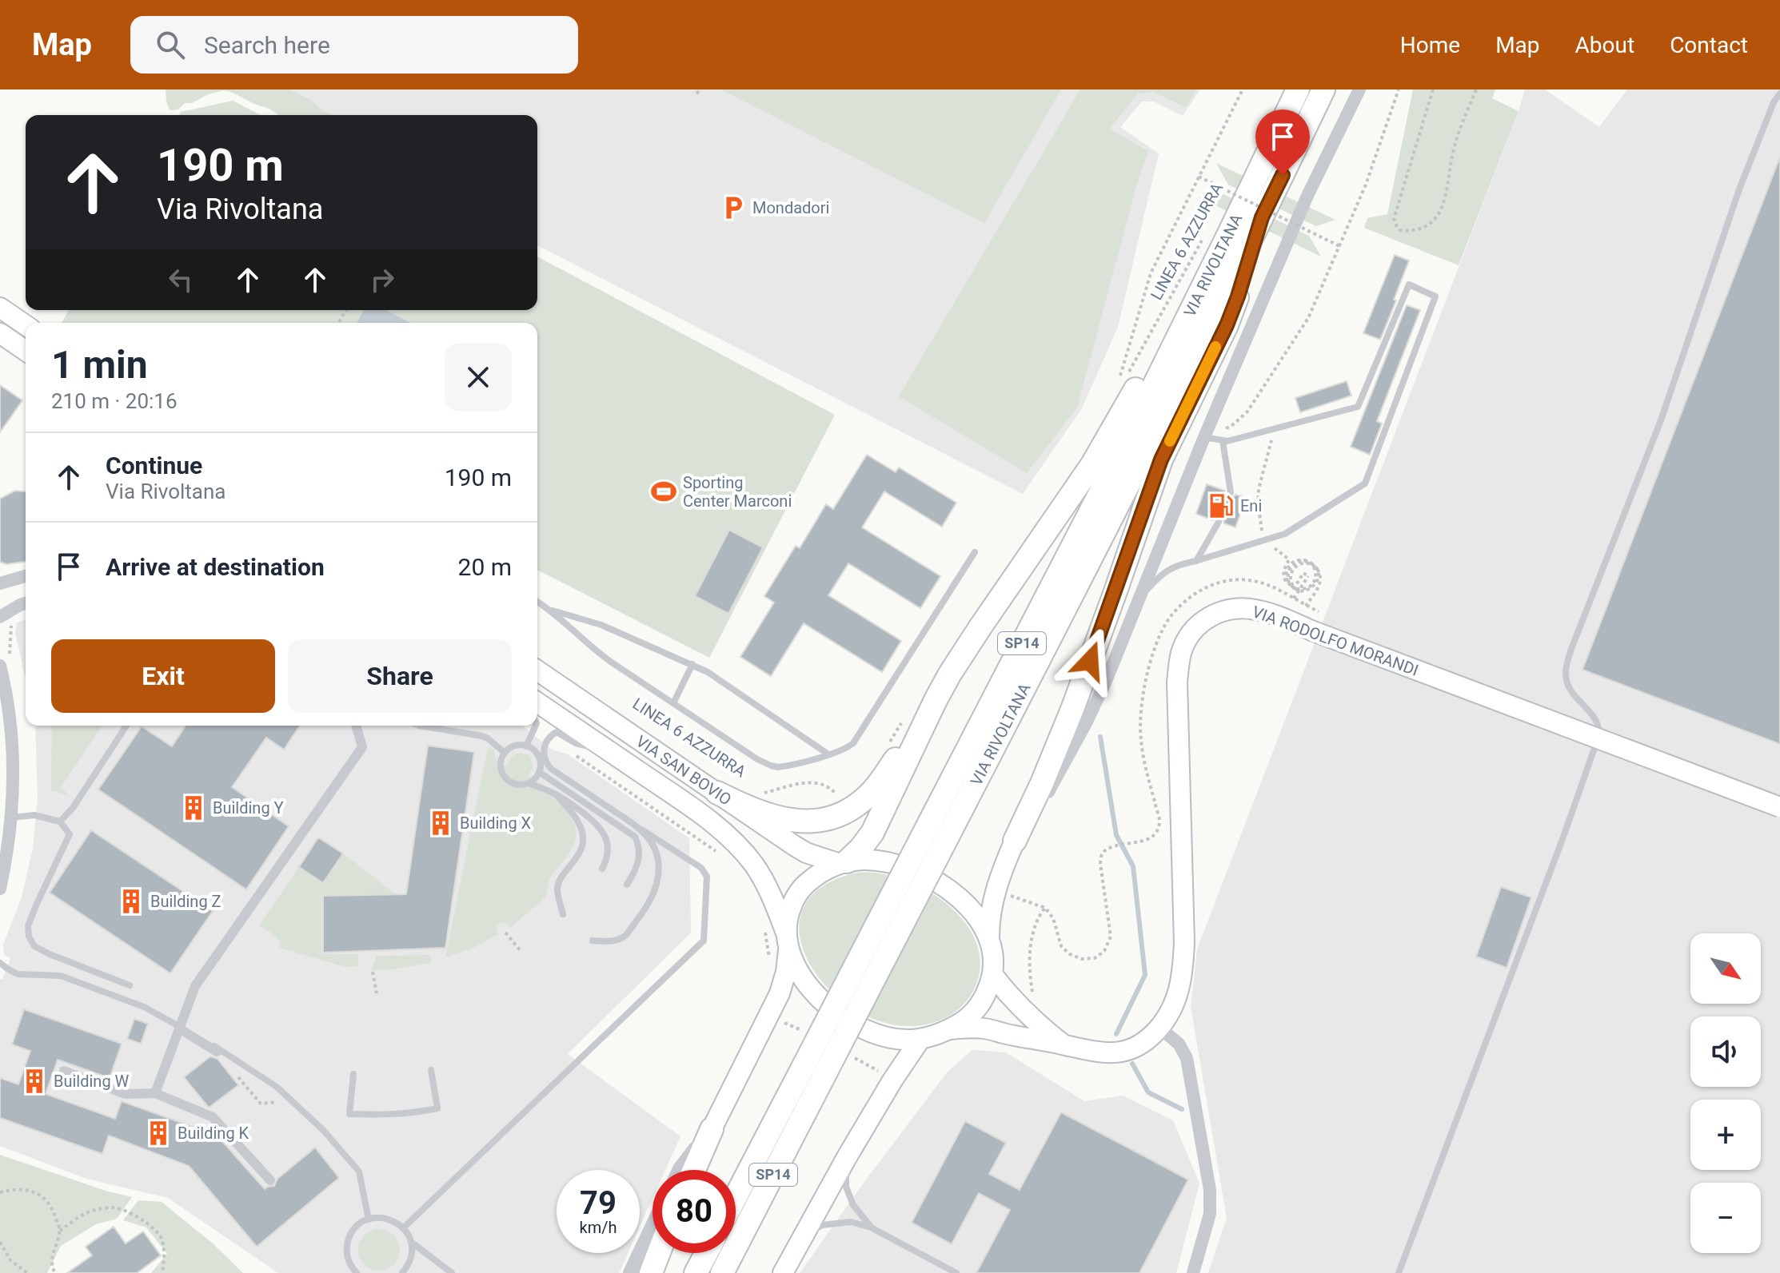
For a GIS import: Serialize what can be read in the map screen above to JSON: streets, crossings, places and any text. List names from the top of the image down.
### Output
{
  "streets": {
    "highway": ["VIA RIVOLTANA", "SP14"],
    "main road": ["VIA RODOLFO MORANDI", "VIA SAN BOVIO"],
    "path": ["LINEA 6 AZZURRA"]
  },
  "crossings": [
    ["VIA RIVOLTANA", "SP14"],
    ["VIA RODOLFO MORANDI", "VIA SAN BOVIO"]
  ],
  "places": {
    "parking": ["Mondadori"],
    "sports": ["Sporting Center Marconi"],
    "fuel station": ["Eni"],
    "building": [
      "Building Y",
      "Building X",
      "Building Z",
      "Building W",
      "Building K"
    ]
  },
  "north": "bottom right",
  "page": {
    "header": "Map",
    "search": "Search here",
    "nav": [
      "Home",
      "Map",
      "About",
      "Contact"
    ],
    "turn": ["190 m", "Via Rivoltana"],
    "heading": ["1 min", "210 m · 20:16"],
    "list": [
      {
        "name": "Continue",
        "note": "Via Rivoltana",
        "value": "190 m"
      },
      {
        "name": "Arrive at destination",
        "value": "20 m"
      }
    ],
    "buttons": ["Exit", "Share"],
    "map_buttons": ["+", "−"],
    "speed": "79 km/h",
    "limit": "80"
  }
}
